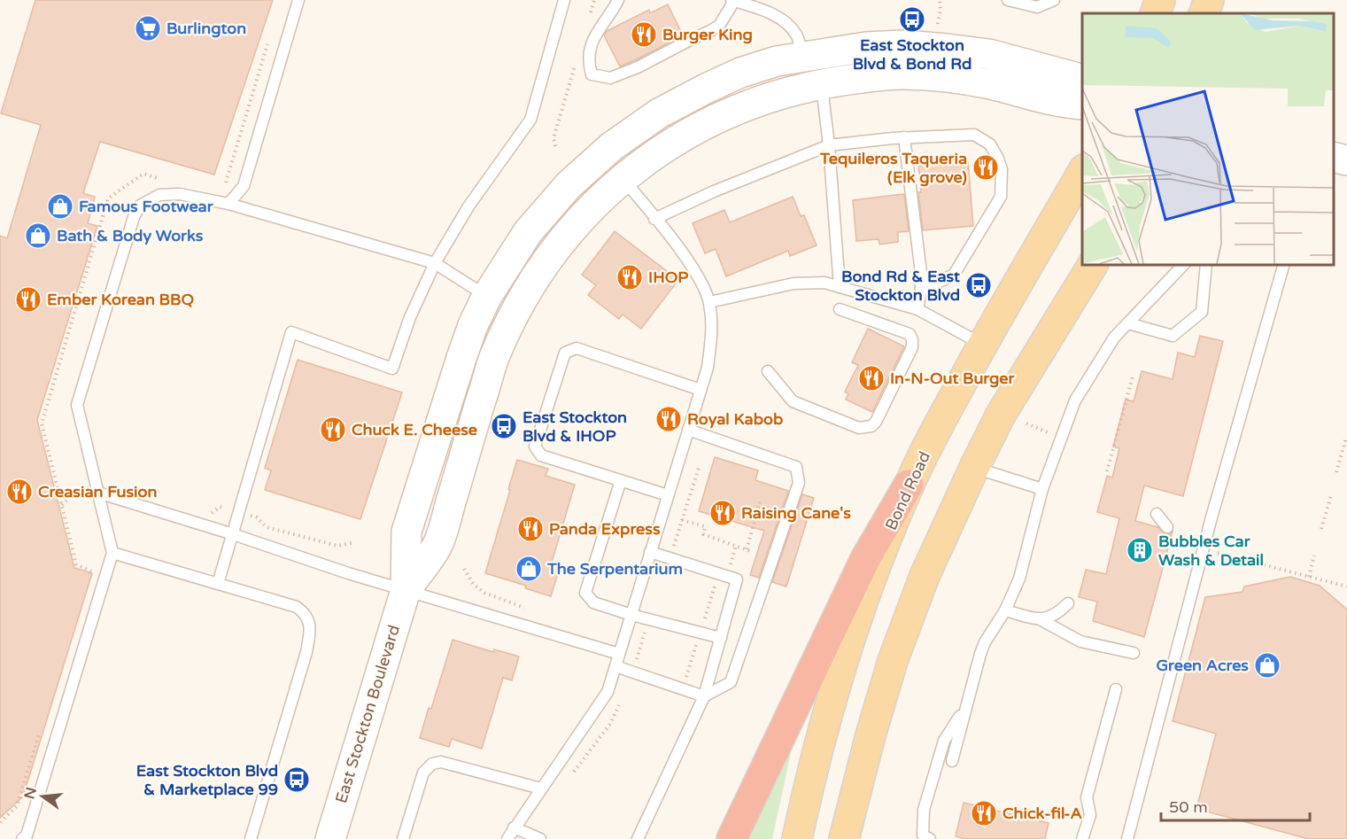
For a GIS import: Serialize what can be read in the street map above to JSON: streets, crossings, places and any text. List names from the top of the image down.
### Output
{
  "streets": {
    "main road": ["Bond Road"],
    "street": ["East Stockton Boulevard"]
  },
  "places": {
    "bus stop": [
      "East Stockton Blvd & Bond Rd",
      "Bond Rd & East Stockton Blvd",
      "East Stockton Blvd & IHOP",
      "East Stockton Blvd & Marketplace 99"
    ],
    "supermarket": ["Burlington"],
    "restaurant": [
      "Burger King",
      "Tequileros Taqueria (Elk grove)",
      "IHOP",
      "Ember Korean BBQ",
      "In-N-Out Burger",
      "Royal Kabob",
      "Chuck E. Cheese",
      "Creasian Fusion",
      "Raising Cane's",
      "Panda Express",
      "Chick-fil-A"
    ],
    "shop": [
      "Famous Footwear",
      "Bath & Body Works",
      "The Serpentarium",
      "Green Acres"
    ],
    "building": ["Bubbles Car Wash & Detail"]
  },
  "scale_bar": "50 m",
  "north": "left"
}
